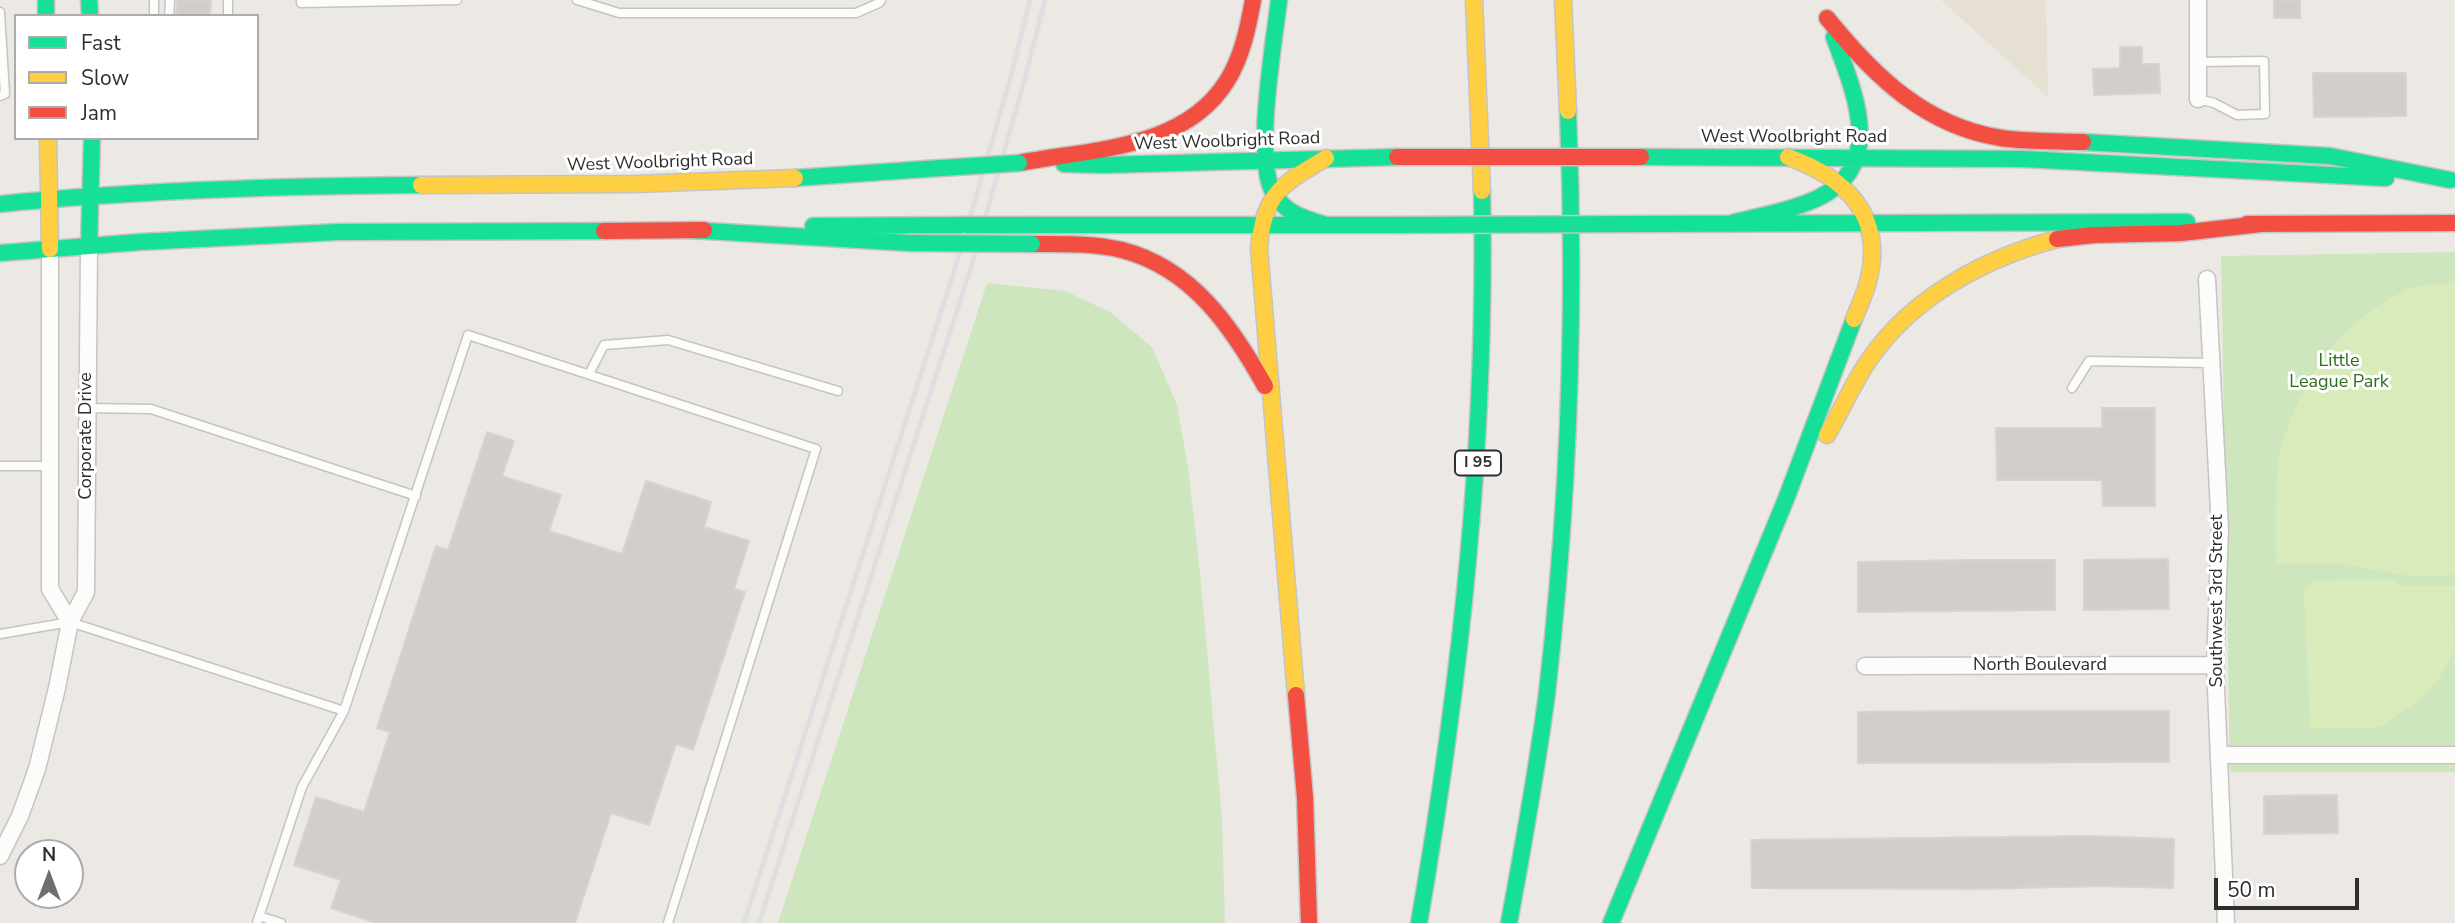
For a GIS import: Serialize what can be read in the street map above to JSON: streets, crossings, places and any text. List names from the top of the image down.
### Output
{
  "streets": {
    "main road": ["West Woolbright Road", "I 95"],
    "street": ["Corporate Drive", "Southwest 3rd Street", "North Boulevard"]
  },
  "crossings": [
    ["Southwest 3rd Street", "North Boulevard"]
  ],
  "parks": ["Little League Park"],
  "legend": ["Fast", "Slow", "Jam"],
  "scale_bar": "50 m",
  "north": "top"
}
